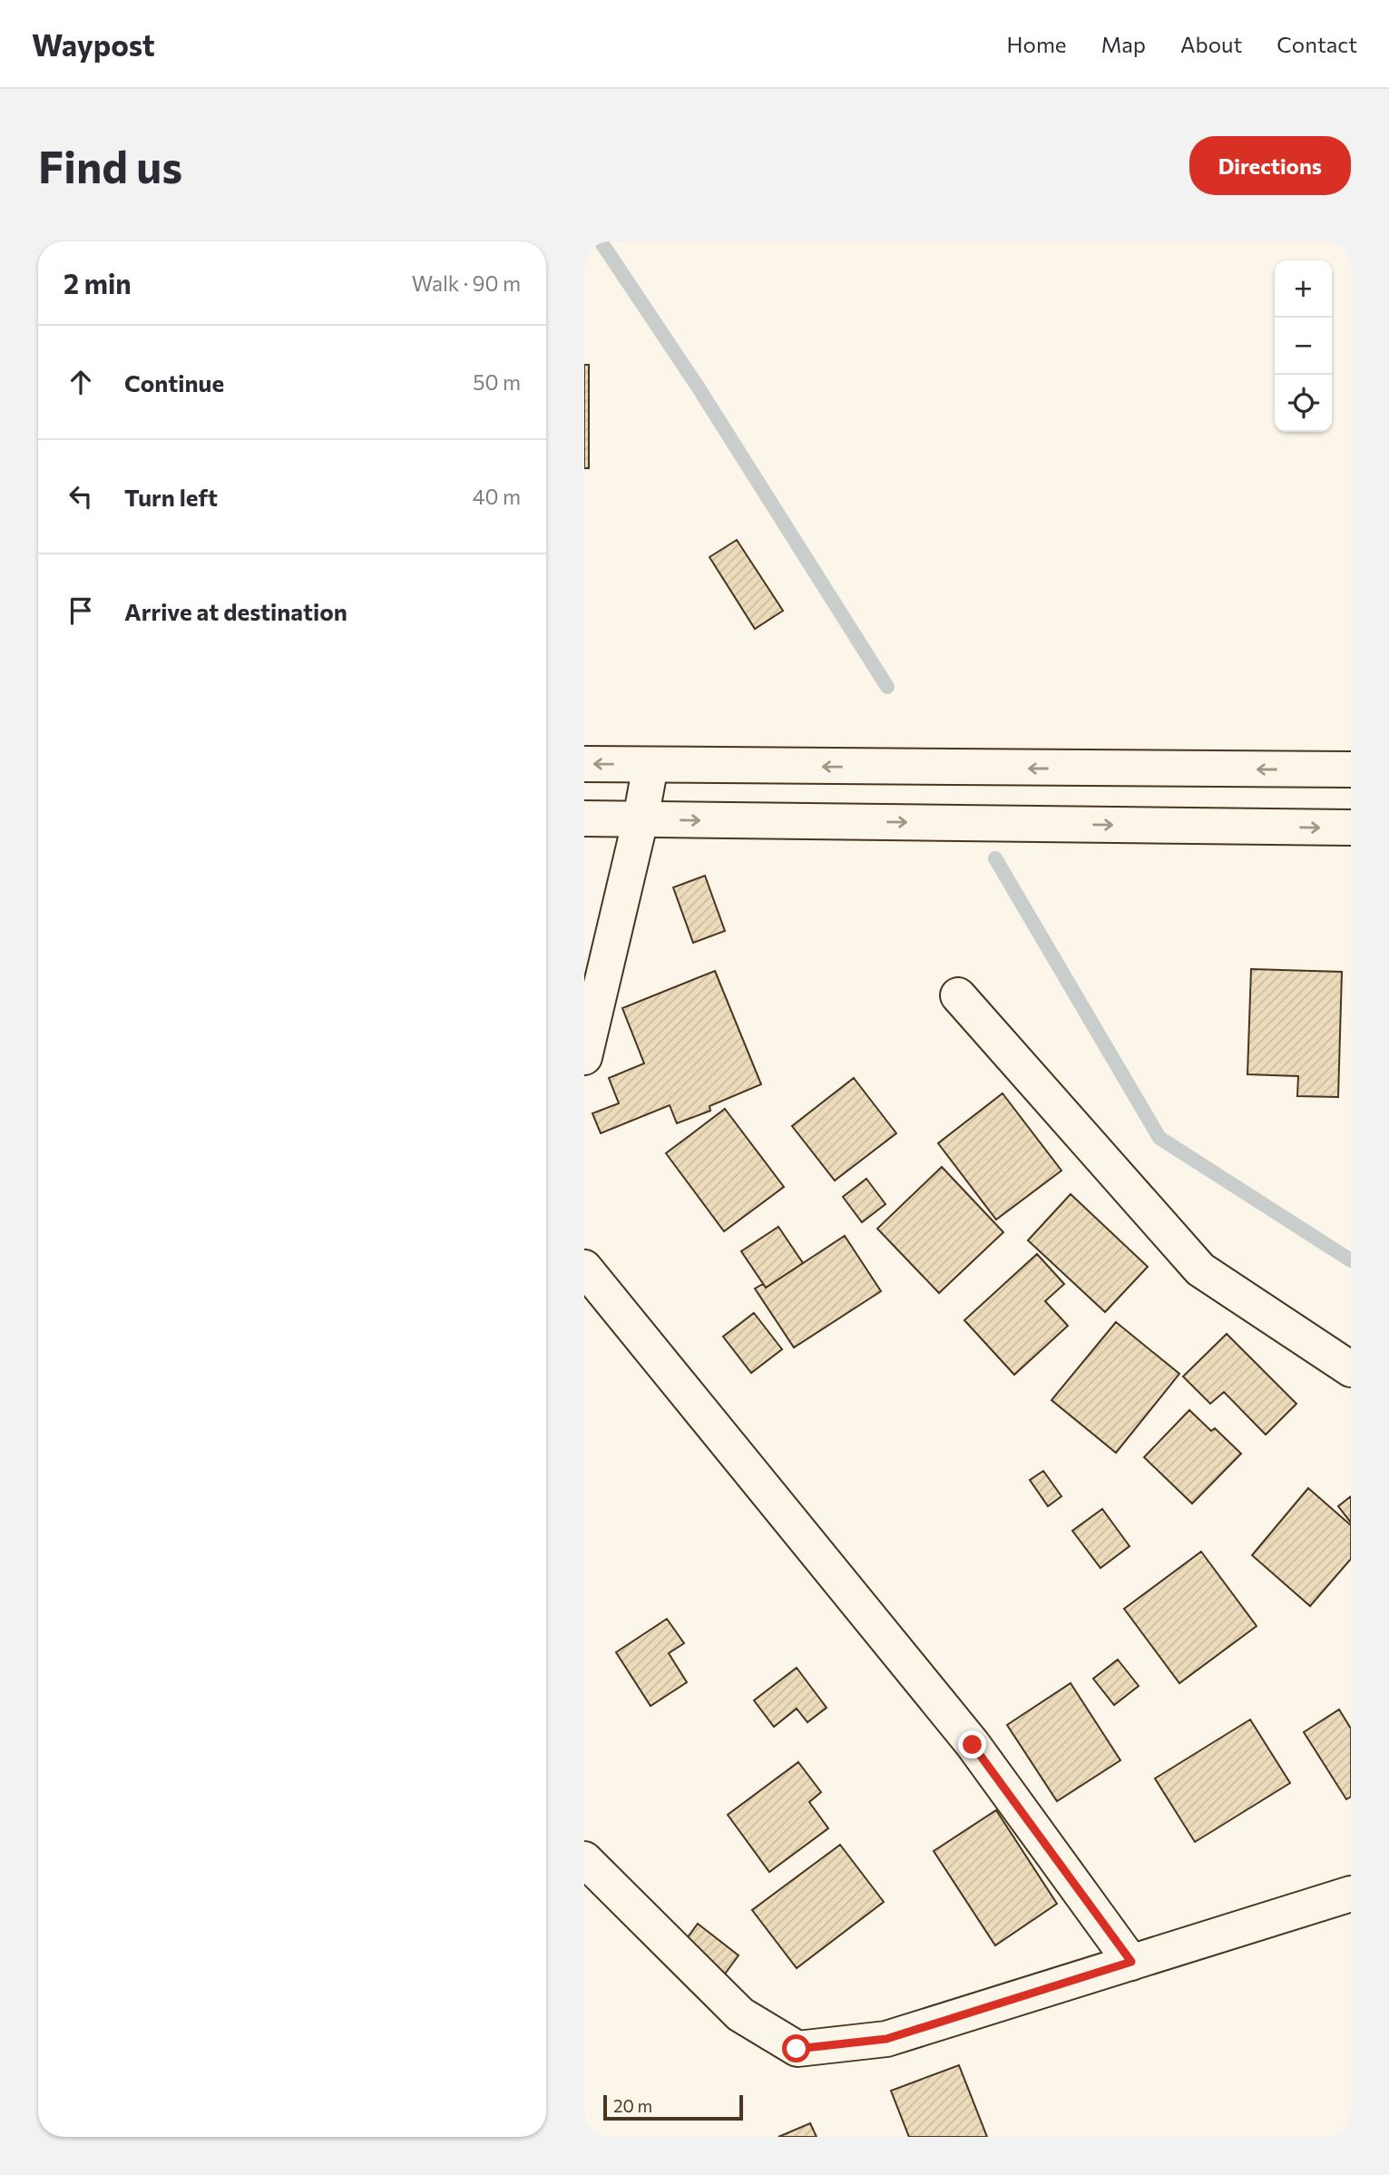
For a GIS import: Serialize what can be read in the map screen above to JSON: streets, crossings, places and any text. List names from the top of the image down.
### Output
{
  "scale_bar": "20 m",
  "page": {
    "header": "Waypost",
    "nav": [
      "Home",
      "Map",
      "About",
      "Contact"
    ],
    "buttons": "Directions",
    "title": "Find us",
    "heading": ["2 min", "Walk · 90 m"],
    "map_buttons": ["+", "−"],
    "list": [
      ["Continue", "50 m"],
      ["Turn left", "40 m"],
      "Arrive at destination"
    ],
    "scale": "20 m"
  }
}
